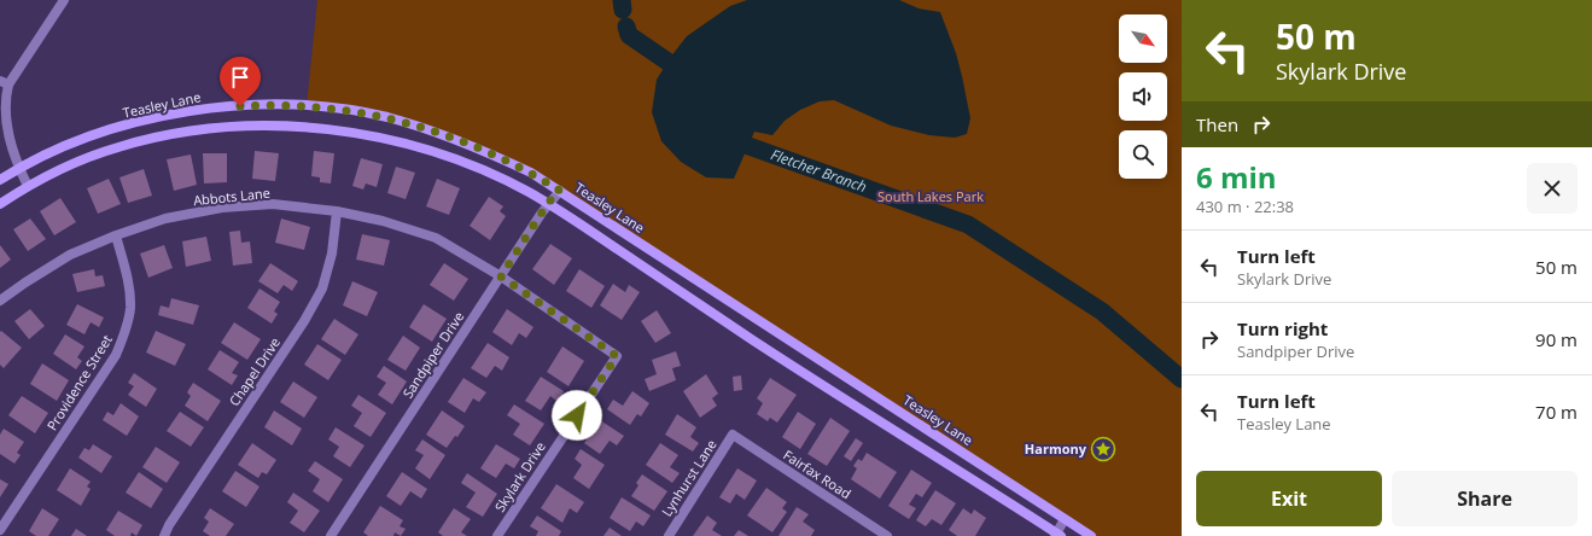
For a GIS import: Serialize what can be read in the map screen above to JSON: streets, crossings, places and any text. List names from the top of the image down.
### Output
{
  "streets": {
    "main road": ["Teasley Lane"],
    "street": [
      "Abbots Lane",
      "Sandpiper Drive",
      "Chapel Drive",
      "Providence Street",
      "Fairfax Road",
      "Skylark Drive",
      "Lynhurst Lane"
    ]
  },
  "crossings": [
    ["Teasley Lane", "Sandpiper Drive"],
    ["Abbots Lane", "Sandpiper Drive"],
    ["Abbots Lane", "Chapel Drive"],
    ["Abbots Lane", "Providence Street"],
    ["Abbots Lane", "Skylark Drive"],
    ["Sandpiper Drive", "Skylark Drive"],
    ["Fairfax Road", "Lynhurst Lane"]
  ],
  "water": ["Fletcher Branch"],
  "parks": ["South Lakes Park"],
  "places": {
    "place": ["Harmony"]
  },
  "north": "bottom right",
  "page": {
    "turn": ["50 m", "Skylark Drive"],
    "then": "Then",
    "heading": ["6 min", "430 m · 22:38"],
    "list": [
      {
        "name": "Turn left",
        "note": "Skylark Drive",
        "value": "50 m"
      },
      {
        "name": "Turn right",
        "note": "Sandpiper Drive",
        "value": "90 m"
      },
      {
        "name": "Turn left",
        "note": "Teasley Lane",
        "value": "70 m"
      }
    ],
    "buttons": ["Exit", "Share"]
  }
}
